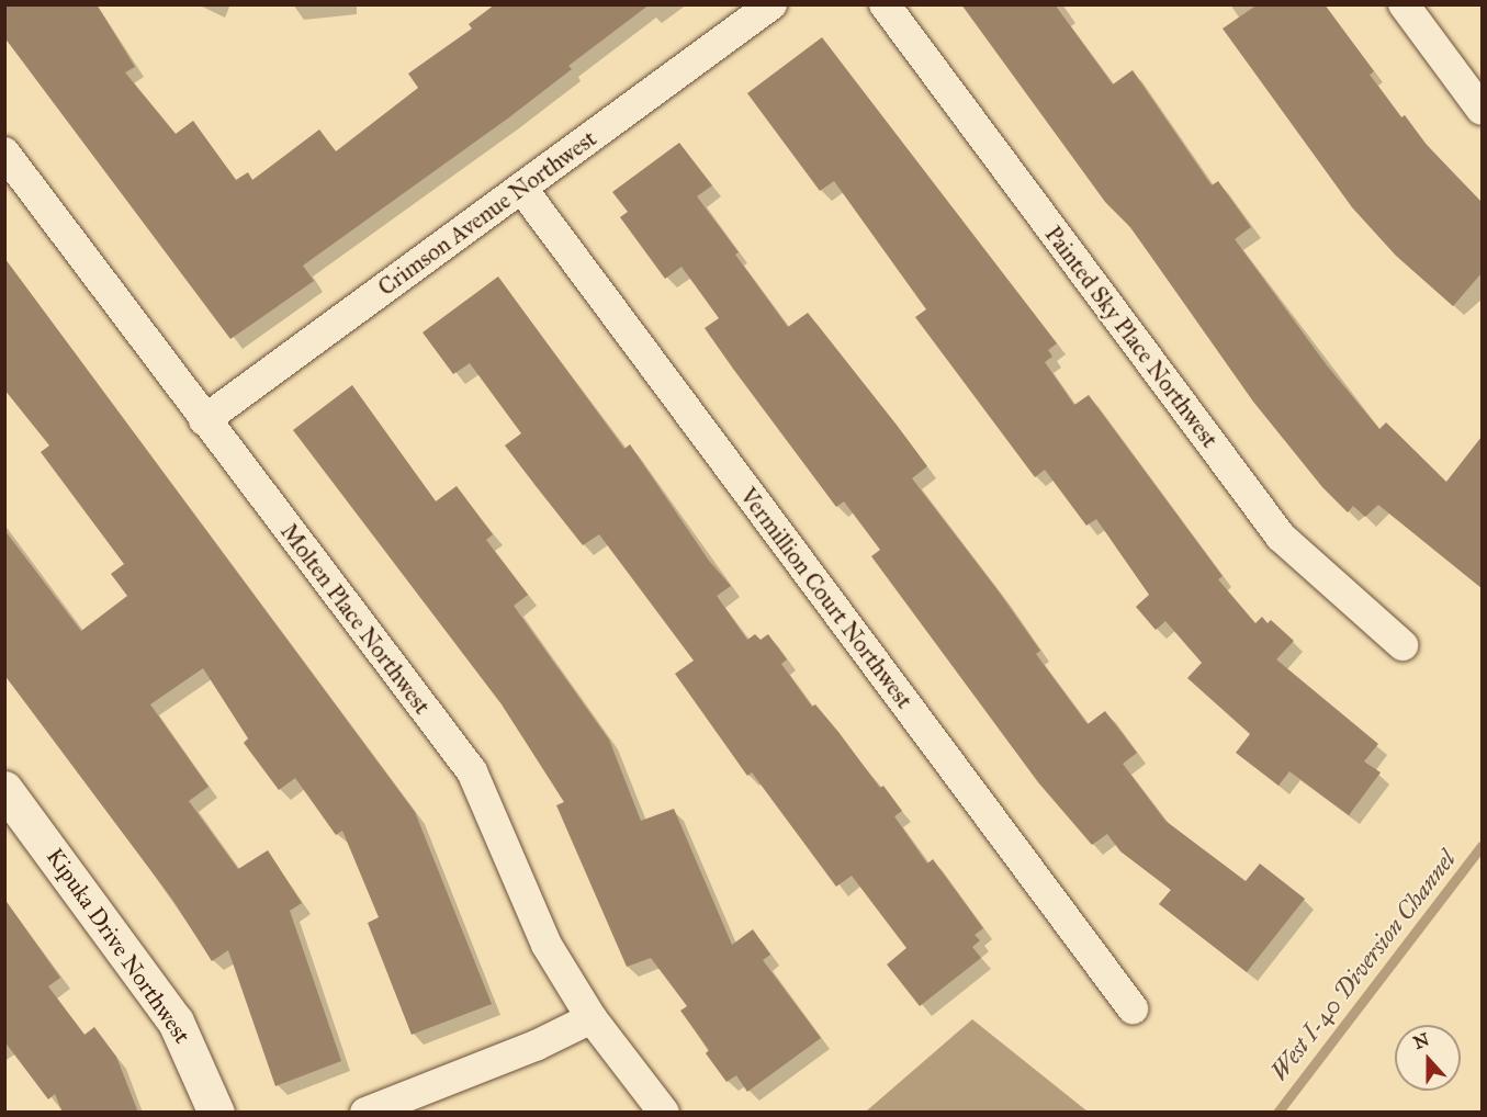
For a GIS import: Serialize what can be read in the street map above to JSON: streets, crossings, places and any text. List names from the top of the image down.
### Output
{
  "streets": {
    "street": [
      "Crimson Avenue Northwest",
      "Painted Sky Place Northwest",
      "Vermillion Court Northwest",
      "Molten Place Northwest",
      "Kipuka Drive Northwest"
    ]
  },
  "crossings": [
    ["Crimson Avenue Northwest", "Vermillion Court Northwest"],
    ["Crimson Avenue Northwest", "Molten Place Northwest"]
  ],
  "water": ["West I-40 Diversion Channel"],
  "north": "top"
}
